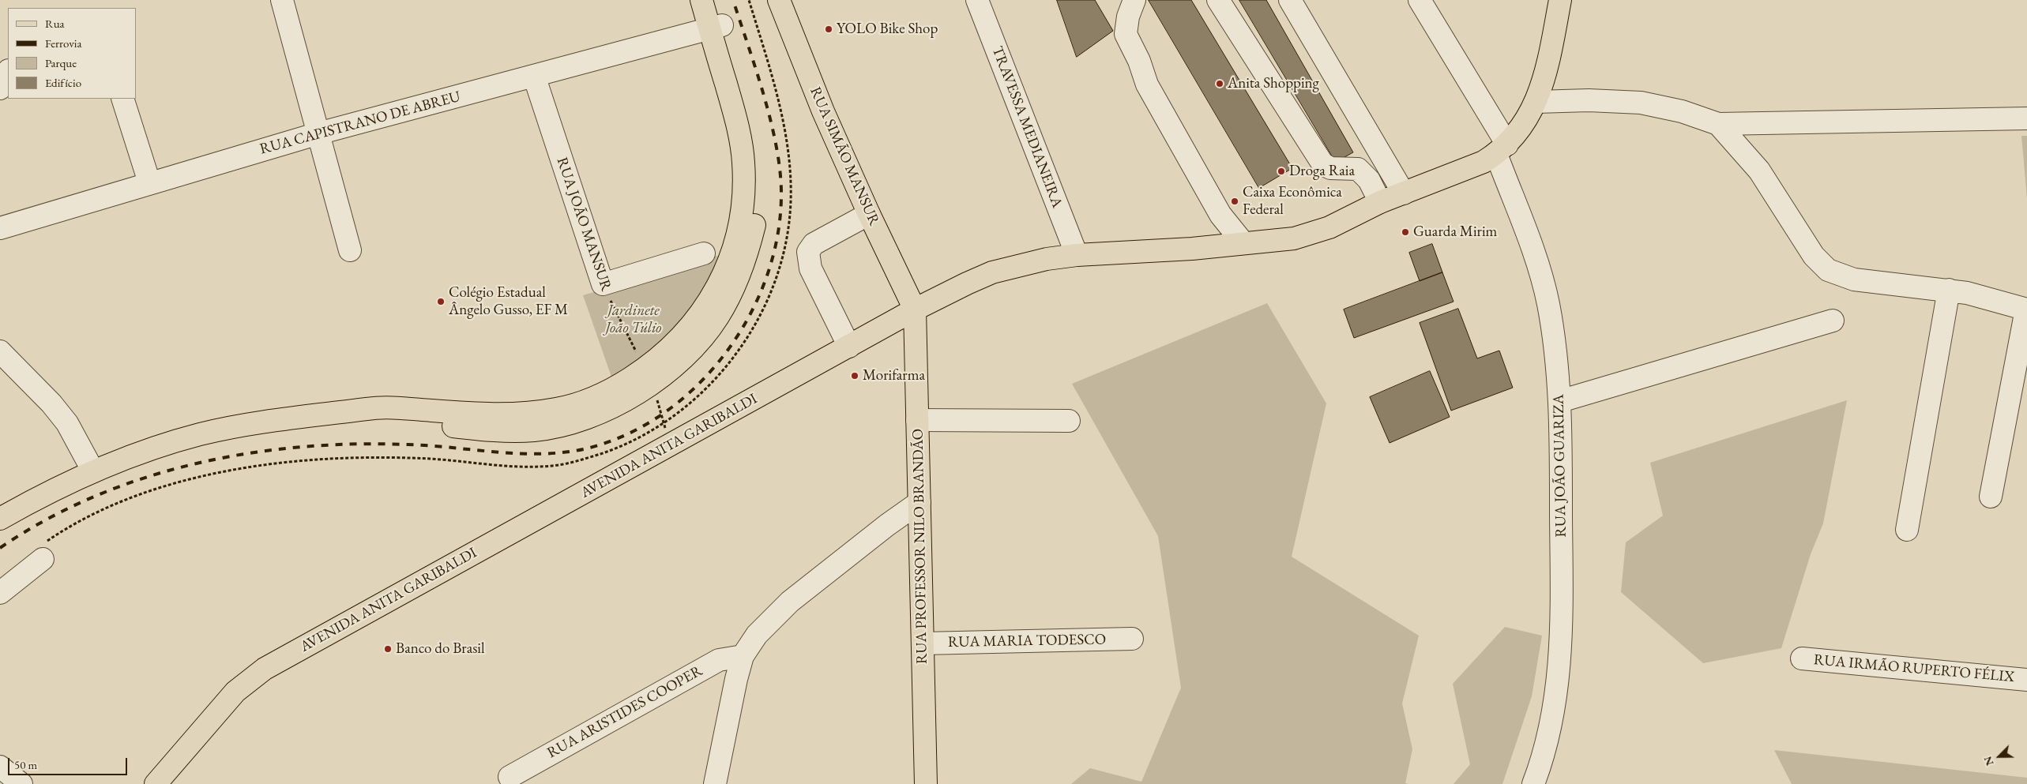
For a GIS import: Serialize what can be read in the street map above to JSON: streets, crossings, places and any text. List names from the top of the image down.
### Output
{
  "streets": {
    "main road": ["RUA SIMÃO MANSUR", "AVENIDA ANITA GARIBALDI", "RUA PROFESSOR NILO BRANDÃO"],
    "street": [
      "RUA CAPISTRANO DE ABREU",
      "TRAVESSA MEDIANEIRA",
      "RUA JOÃO MANSUR",
      "RUA JOÃO GUARIZA",
      "RUA MARIA TODESCO",
      "RUA IRMÃO RUPERTO FÉLIX",
      "RUA ARISTIDES COOPER"
    ]
  },
  "crossings": [
    ["RUA CAPISTRANO DE ABREU", "RUA JOÃO MANSUR"],
    ["TRAVESSA MEDIANEIRA", "AVENIDA ANITA GARIBALDI"],
    ["RUA SIMÃO MANSUR", "AVENIDA ANITA GARIBALDI"],
    ["RUA SIMÃO MANSUR", "RUA PROFESSOR NILO BRANDÃO"],
    ["AVENIDA ANITA GARIBALDI", "RUA JOÃO GUARIZA"],
    ["AVENIDA ANITA GARIBALDI", "RUA PROFESSOR NILO BRANDÃO"],
    ["RUA PROFESSOR NILO BRANDÃO", "RUA MARIA TODESCO"]
  ],
  "parks": ["Jardinete João Túlio"],
  "places": [
    "YOLO Bike Shop",
    "Anita Shopping",
    "Droga Raia",
    "Caixa Econômica Federal",
    "Guarda Mirim",
    "Colégio Estadual Ângelo Gusso, EF M",
    "Morifarma",
    "Banco do Brasil"
  ],
  "legend": [
    "Rua",
    "Ferrovia",
    "Parque",
    "Edifício"
  ],
  "scale_bar": "50 m",
  "north": "bottom left"
}
